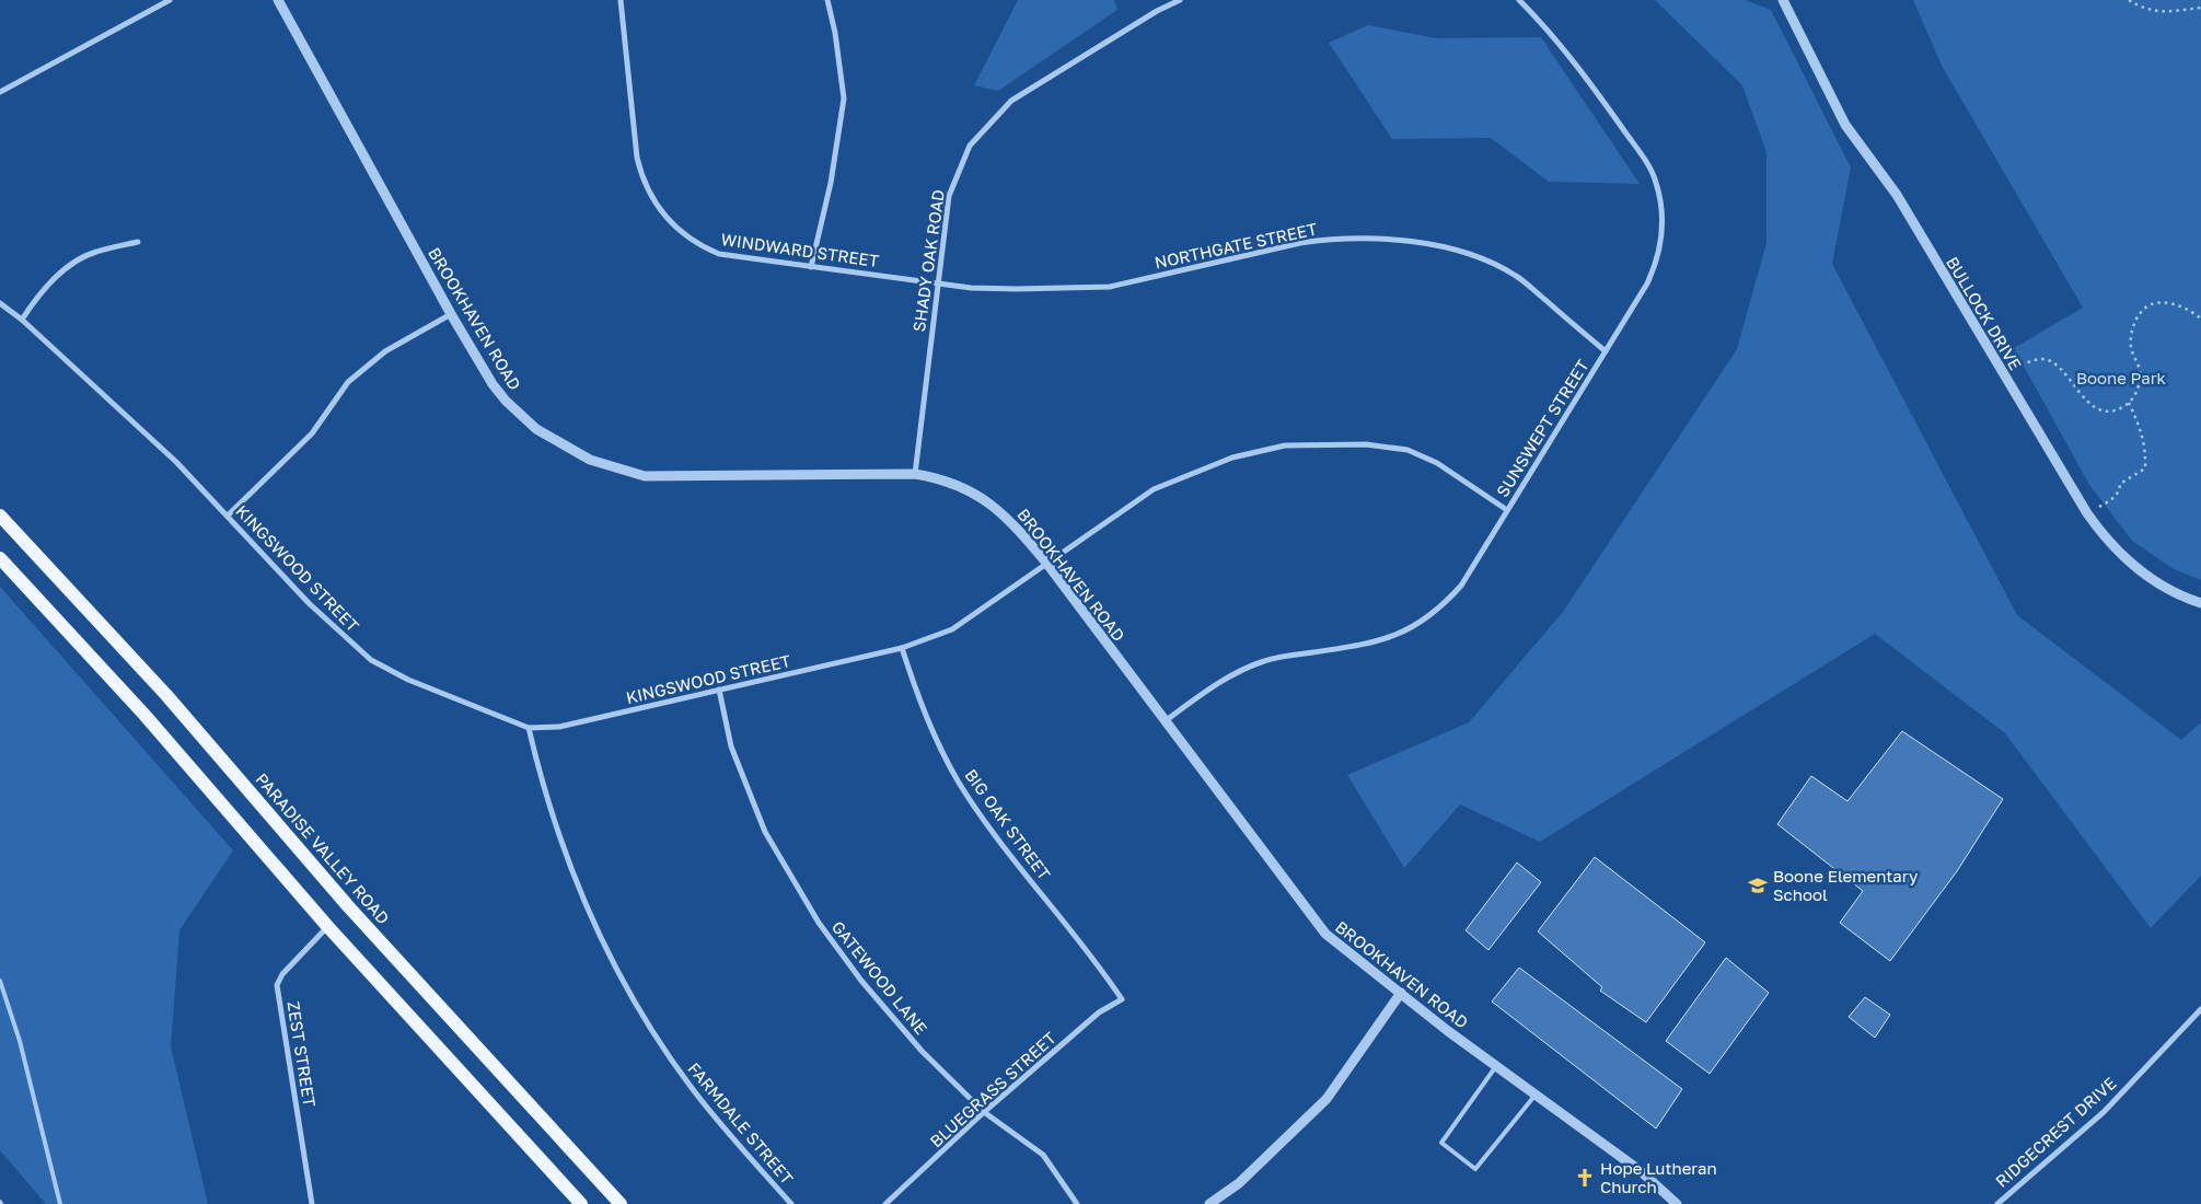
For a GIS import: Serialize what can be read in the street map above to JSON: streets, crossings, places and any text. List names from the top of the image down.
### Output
{
  "streets": {
    "main road": ["PARADISE VALLEY ROAD"],
    "street": [
      "NORTHGATE STREET",
      "WINDWARD STREET",
      "SHADY OAK ROAD",
      "BULLOCK DRIVE",
      "BROOKHAVEN ROAD",
      "SUNSWEPT STREET",
      "KINGSWOOD STREET",
      "BIG OAK STREET",
      "GATEWOOD LANE",
      "ZEST STREET",
      "BLUEGRASS STREET",
      "FARMDALE STREET",
      "RIDGECREST DRIVE"
    ]
  },
  "crossings": [
    ["NORTHGATE STREET", "WINDWARD STREET"],
    ["NORTHGATE STREET", "SHADY OAK ROAD"],
    ["NORTHGATE STREET", "SUNSWEPT STREET"],
    ["WINDWARD STREET", "SHADY OAK ROAD"],
    ["SHADY OAK ROAD", "BROOKHAVEN ROAD"],
    ["BROOKHAVEN ROAD", "SUNSWEPT STREET"],
    ["BROOKHAVEN ROAD", "KINGSWOOD STREET"],
    ["SUNSWEPT STREET", "KINGSWOOD STREET"],
    ["KINGSWOOD STREET", "BIG OAK STREET"],
    ["KINGSWOOD STREET", "GATEWOOD LANE"],
    ["KINGSWOOD STREET", "FARMDALE STREET"],
    ["BIG OAK STREET", "BLUEGRASS STREET"],
    ["GATEWOOD LANE", "BLUEGRASS STREET"]
  ],
  "parks": ["Boone Park"],
  "places": {
    "school or university": ["Boone Elementary School"],
    "church": ["Hope Lutheran Church"]
  }
}
